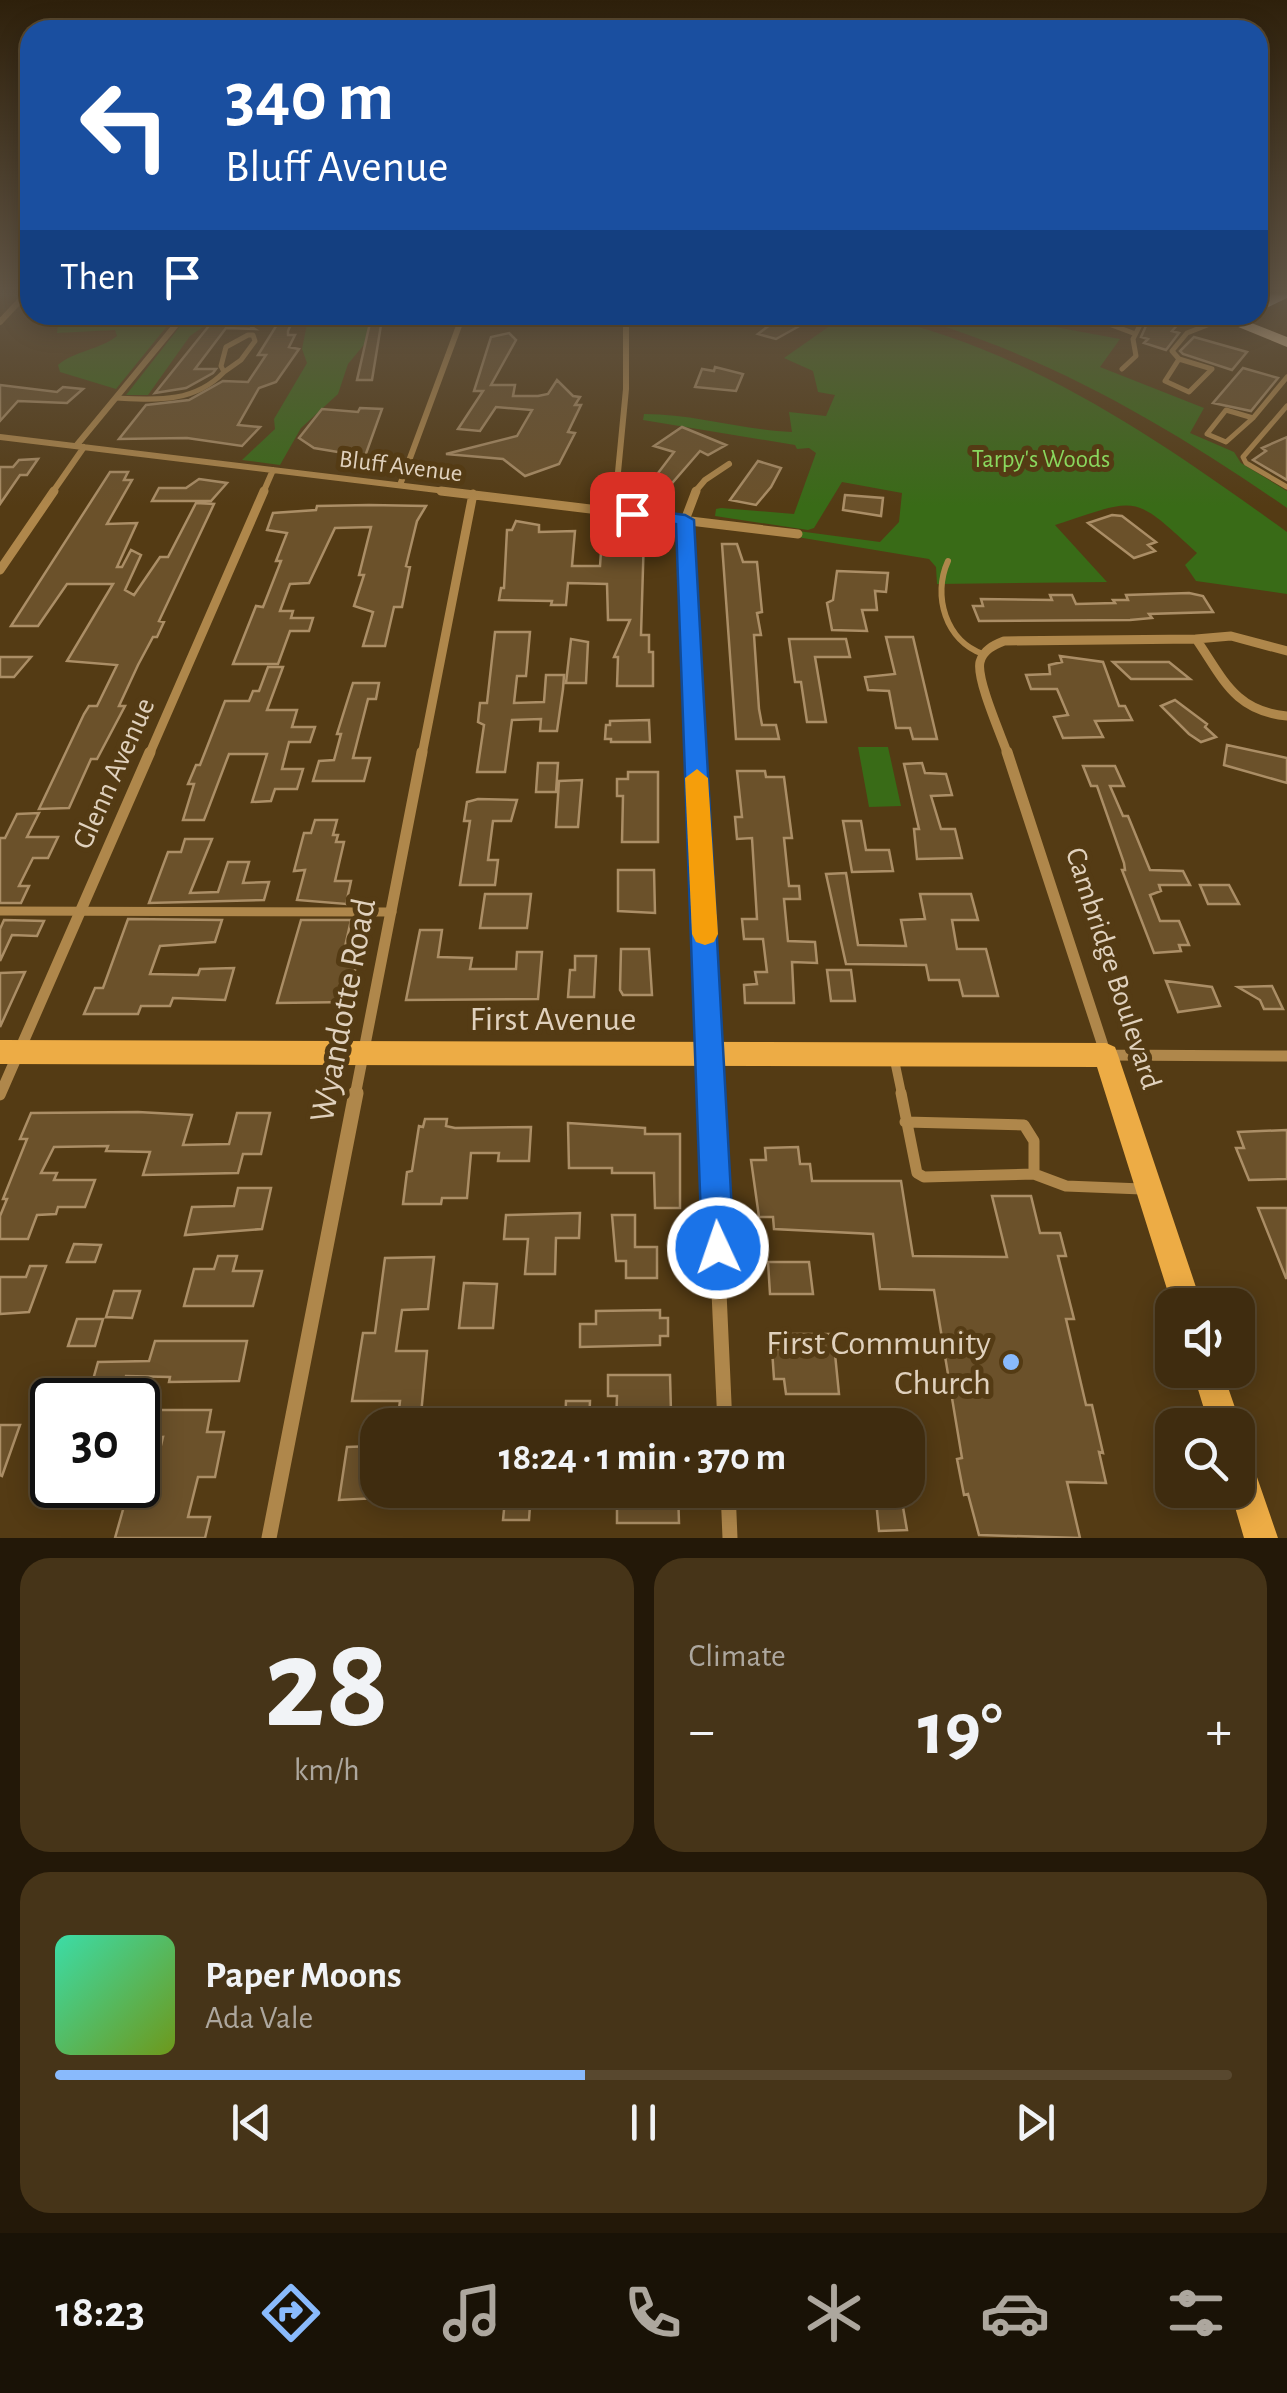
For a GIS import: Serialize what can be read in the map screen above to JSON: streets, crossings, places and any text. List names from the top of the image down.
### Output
{
  "streets": {
    "street": [
      "Bluff Avenue",
      "Glenn Avenue",
      "Cambridge Boulevard",
      "Wyandotte Road",
      "First Avenue"
    ]
  },
  "crossings": [
    ["Bluff Avenue", "Glenn Avenue"],
    ["Bluff Avenue", "Wyandotte Road"],
    ["Glenn Avenue", "First Avenue"],
    ["Cambridge Boulevard", "First Avenue"],
    ["Wyandotte Road", "First Avenue"]
  ],
  "parks": ["Tarpy's Woods"],
  "places": ["First Community Church"],
  "page": {
    "turn": ["340 m", "Bluff Avenue"],
    "then": "Then",
    "limit": "30",
    "trip": "18:24 · 1 min · 370 m",
    "tile": [
      ["28", "km/h"],
      "Climate"
    ],
    "heat": ["−", "19°", "+"],
    "song": ["Paper Moons", "Ada Vale"],
    "tabs": "18:23"
  }
}
